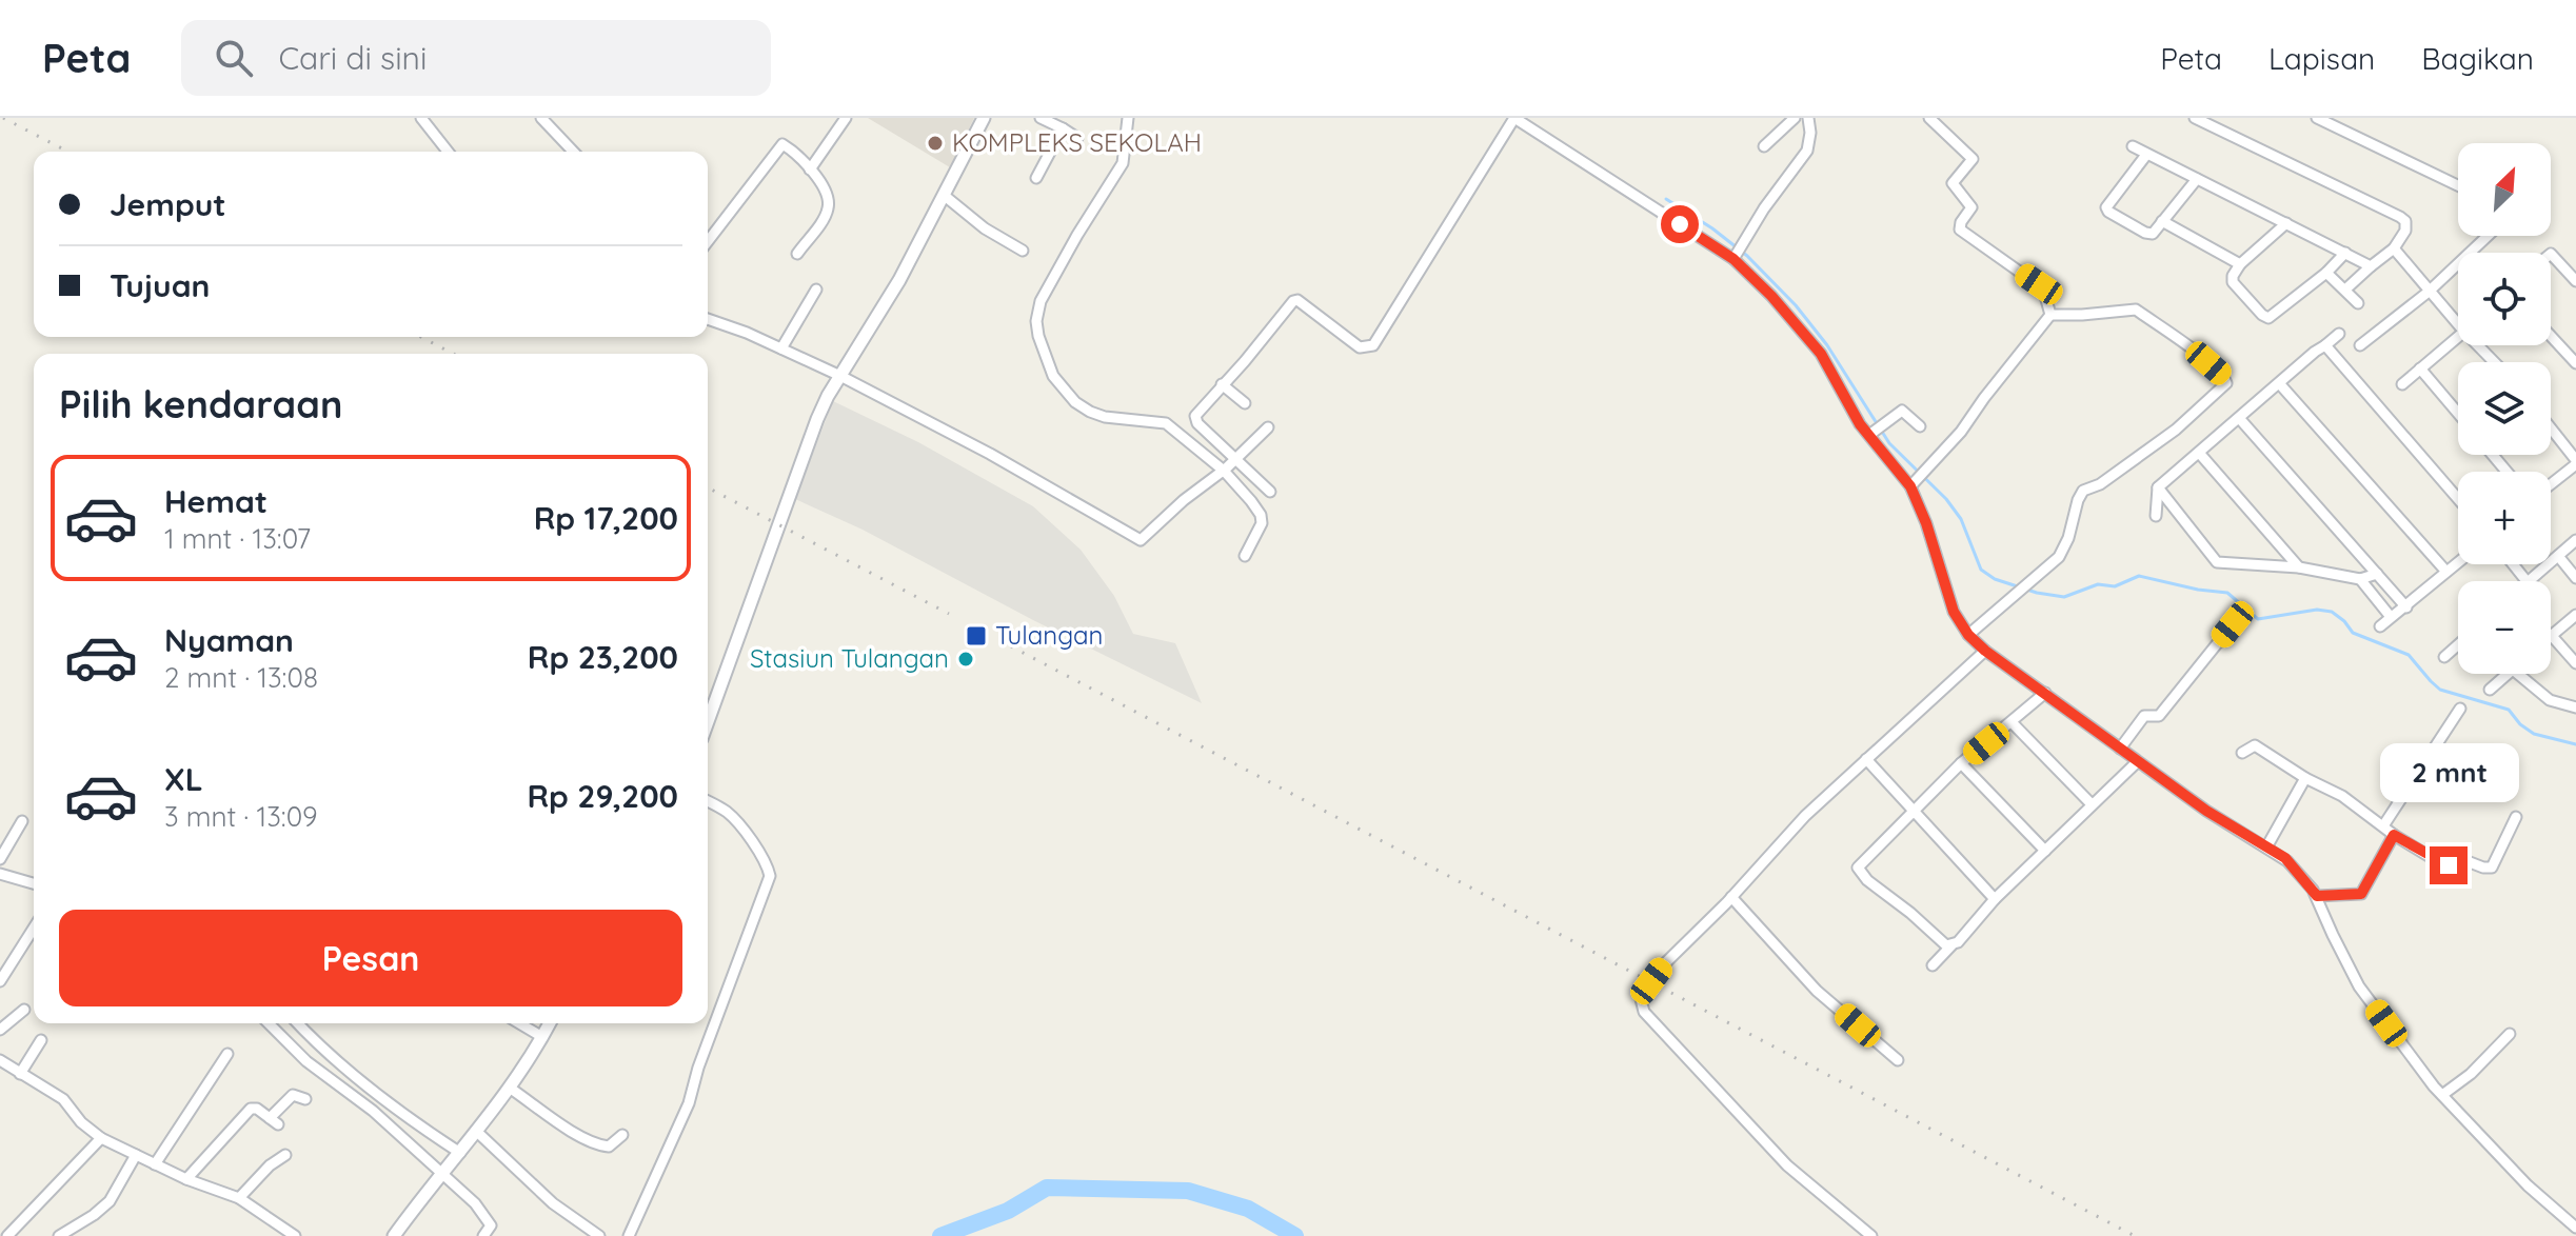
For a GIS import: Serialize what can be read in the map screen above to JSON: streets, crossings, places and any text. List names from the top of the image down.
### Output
{
  "places": {
    "other": ["KOMPLEKS SEKOLAH", "Stasiun Tulangan"],
    "transit": ["Tulangan"]
  },
  "north": "top right",
  "page": {
    "header": "Peta",
    "search": "Cari di sini",
    "nav": ["Peta", "Lapisan", "Bagikan"],
    "map_buttons": ["+", "−"],
    "banner": ["Jemput", "Tujuan"],
    "heading": "Pilih kendaraan",
    "list": [
      {
        "name": "Hemat",
        "note": "1 mnt · 13:07",
        "value": "Rp 17,200"
      },
      {
        "name": "Nyaman",
        "note": "2 mnt · 13:08",
        "value": "Rp 23,200"
      },
      {
        "name": "XL",
        "note": "3 mnt · 13:09",
        "value": "Rp 29,200"
      }
    ],
    "bubble": "2 mnt",
    "buttons": "Pesan"
  }
}
